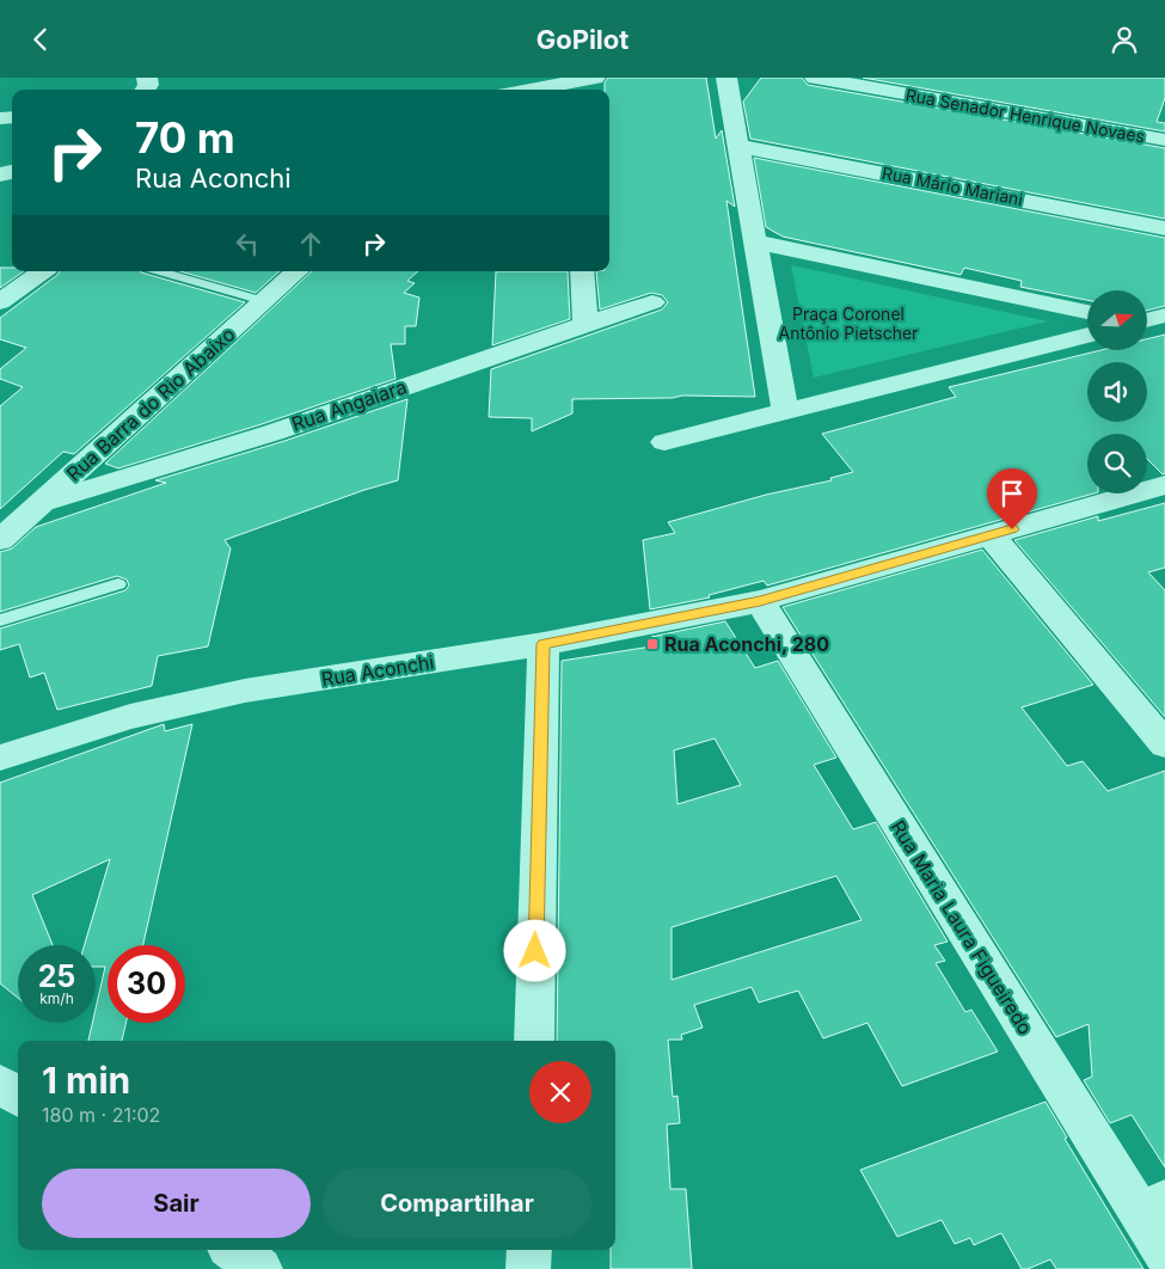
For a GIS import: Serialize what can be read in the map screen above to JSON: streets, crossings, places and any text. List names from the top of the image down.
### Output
{
  "streets": {
    "street": [
      "Rua Senador Henrique Novaes",
      "Rua Mário Mariani",
      "Rua Barra do Rio Abaixo",
      "Rua Angaiara",
      "Rua Aconchi",
      "Rua Maria Laura Figueiredo"
    ]
  },
  "crossings": [
    ["Rua Barra do Rio Abaixo", "Rua Angaiara"],
    ["Rua Aconchi", "Rua Maria Laura Figueiredo"]
  ],
  "parks": ["Praça Coronel Antônio Pietscher"],
  "places": {
    "transit": ["Rua Aconchi, 280"]
  },
  "north": "right",
  "page": {
    "header": "GoPilot",
    "turn": ["70 m", "Rua Aconchi"],
    "speed": "25 km/h",
    "limit": "30",
    "heading": ["1 min", "180 m · 21:02"],
    "buttons": ["Sair", "Compartilhar"]
  }
}
